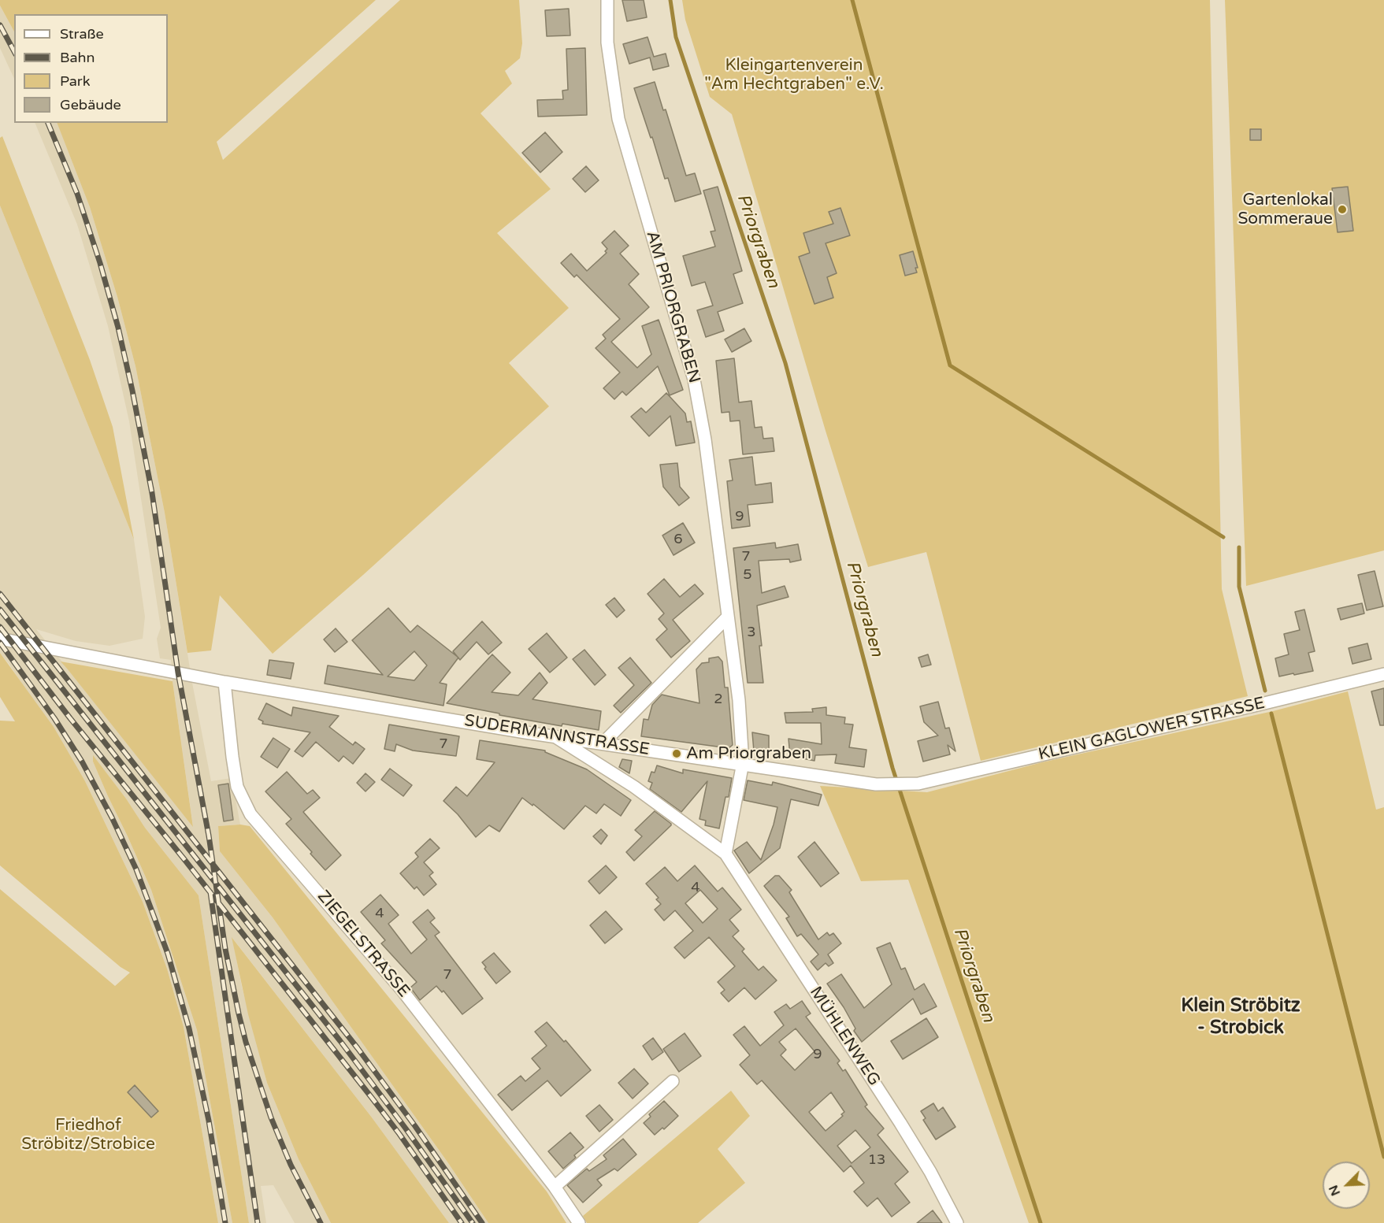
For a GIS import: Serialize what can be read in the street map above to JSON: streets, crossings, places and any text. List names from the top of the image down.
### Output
{
  "streets": {
    "street": [
      "AM PRIORGRABEN",
      "KLEIN GAGLOWER STRASSE",
      "SUDERMANNSTRASSE",
      "ZIEGELSTRASSE",
      "MÜHLENWEG"
    ]
  },
  "crossings": [
    ["AM PRIORGRABEN", "SUDERMANNSTRASSE"],
    ["KLEIN GAGLOWER STRASSE", "SUDERMANNSTRASSE"],
    ["SUDERMANNSTRASSE", "ZIEGELSTRASSE"],
    ["SUDERMANNSTRASSE", "MÜHLENWEG"]
  ],
  "districts": ["Klein Ströbitz - Strobick"],
  "water": ["Priorgraben"],
  "parks": ["Kleingartenverein \"Am Hechtgraben\" e.V.", "Friedhof Ströbitz/Strobice"],
  "places": ["Gartenlokal Sommeraue", "Am Priorgraben"],
  "house_numbers": [
    "9",
    "6",
    "7",
    "5",
    "3",
    "2",
    "7",
    "4",
    "4",
    "7",
    "9",
    "13"
  ],
  "legend": [
    "Straße",
    "Bahn",
    "Park",
    "Gebäude"
  ],
  "north": "bottom left"
}
